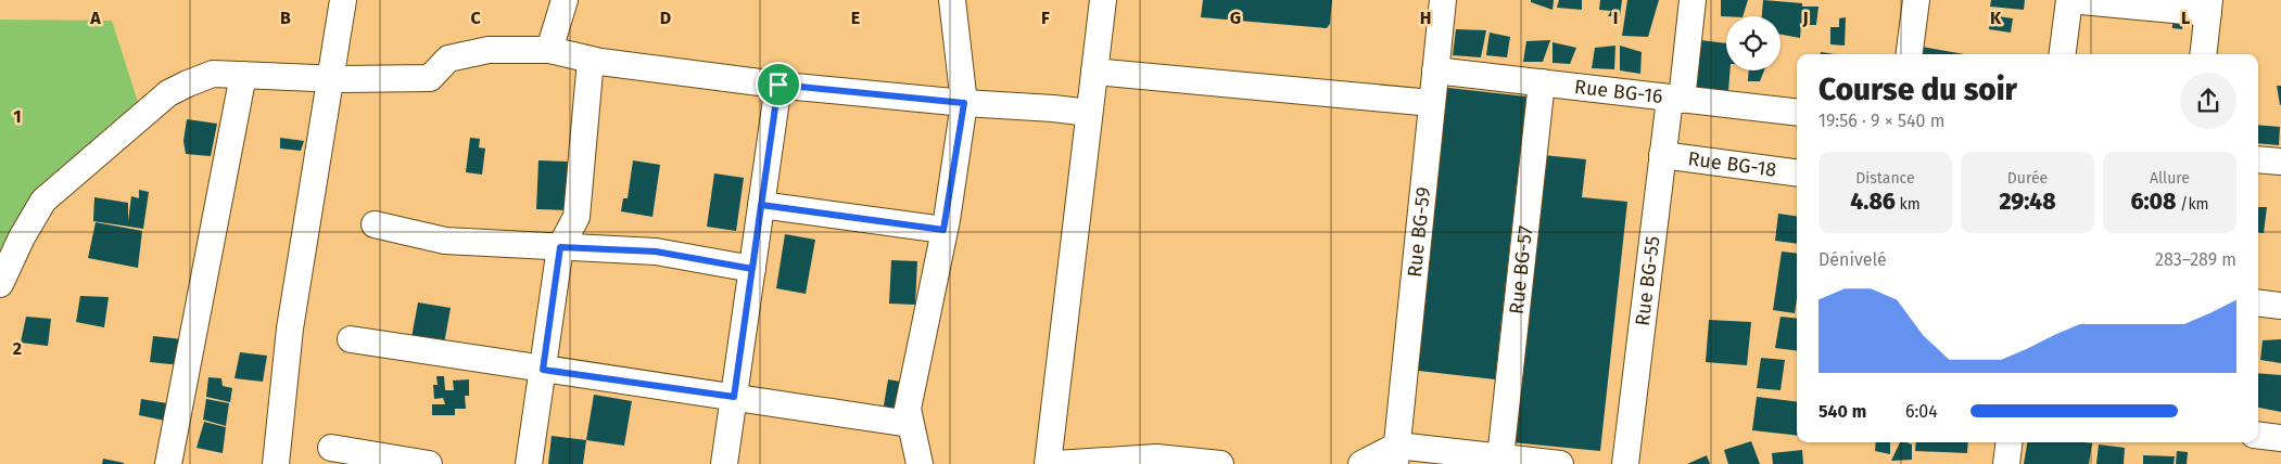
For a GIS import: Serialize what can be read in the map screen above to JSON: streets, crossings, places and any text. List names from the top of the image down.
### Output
{
  "streets": {
    "street": [
      "Rue BG-16",
      "Rue BG-18",
      "Rue BG-59",
      "Rue BG-57",
      "Rue BG-55"
    ]
  },
  "crossings": [
    ["Rue BG-16", "Rue BG-59"],
    ["Rue BG-16", "Rue BG-57"],
    ["Rue BG-16", "Rue BG-55"],
    ["Rue BG-18", "Rue BG-55"]
  ],
  "page": {
    "heading": ["Course du soir", "19:56 · 9 × 540 m"],
    "stats": [
      ["Distance", "4.86 km"],
      ["Durée", "29:48"],
      ["Allure", "6:08 /km"]
    ],
    "chart": ["Dénivelé", "283–289 m"],
    "list": [
      {
        "name": "540 m",
        "note": "6:04"
      }
    ]
  },
  "grid": {
    "columns": [
      "A",
      "B",
      "C",
      "D",
      "E",
      "F",
      "G",
      "H",
      "I",
      "J",
      "K",
      "L"
    ],
    "rows": ["1", "2"]
  }
}
